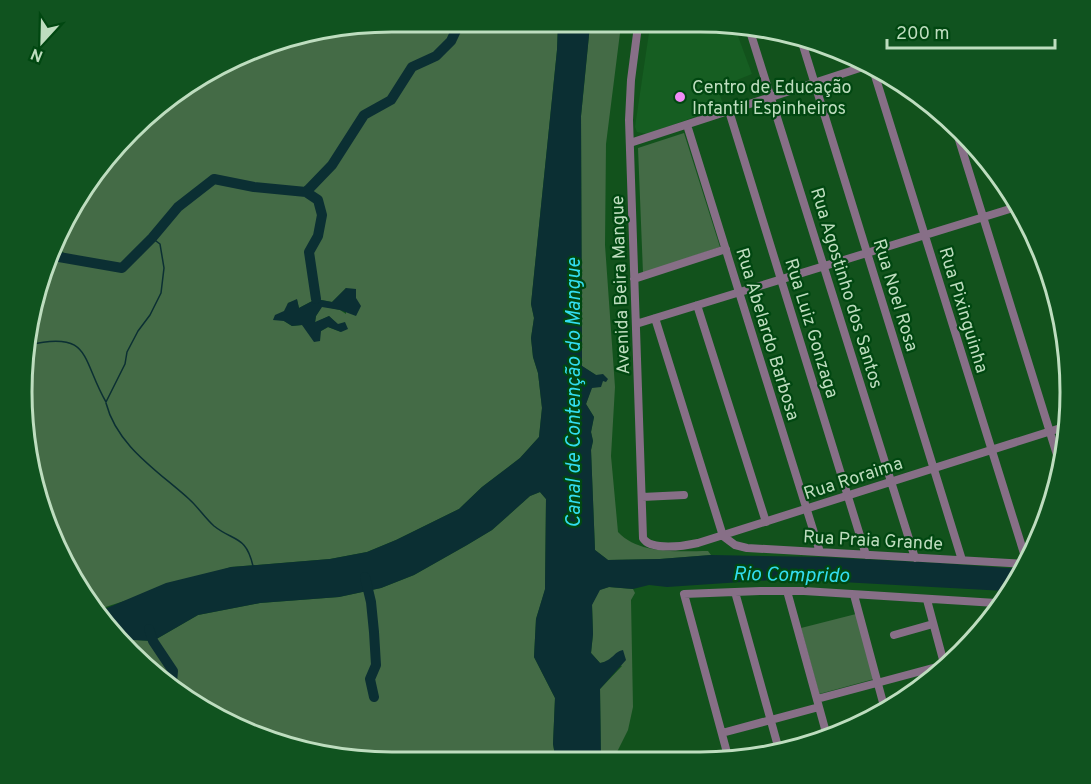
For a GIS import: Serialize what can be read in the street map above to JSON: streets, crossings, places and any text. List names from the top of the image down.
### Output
{
  "streets": {
    "street": [
      "Avenida Beira Mangue",
      "Rua Agostinho dos Santos",
      "Rua Noel Rosa",
      "Rua Pixinguinha",
      "Rua Luiz Gonzaga",
      "Rua Abelardo Barbosa",
      "Rua Roraima",
      "Rua Praia Grande"
    ]
  },
  "crossings": [
    ["Avenida Beira Mangue", "Rua Roraima"],
    ["Rua Agostinho dos Santos", "Rua Roraima"],
    ["Rua Agostinho dos Santos", "Rua Praia Grande"],
    ["Rua Noel Rosa", "Rua Roraima"],
    ["Rua Noel Rosa", "Rua Praia Grande"],
    ["Rua Pixinguinha", "Rua Roraima"],
    ["Rua Luiz Gonzaga", "Rua Roraima"],
    ["Rua Luiz Gonzaga", "Rua Praia Grande"],
    ["Rua Abelardo Barbosa", "Rua Roraima"],
    ["Rua Abelardo Barbosa", "Rua Praia Grande"],
    ["Rua Roraima", "Rua Praia Grande"]
  ],
  "water": ["Canal de Contenção do Mangue", "Rio Comprido"],
  "places": ["Centro de Educação Infantil Espinheiros"],
  "scale_bar": "200 m",
  "north": "bottom"
}
